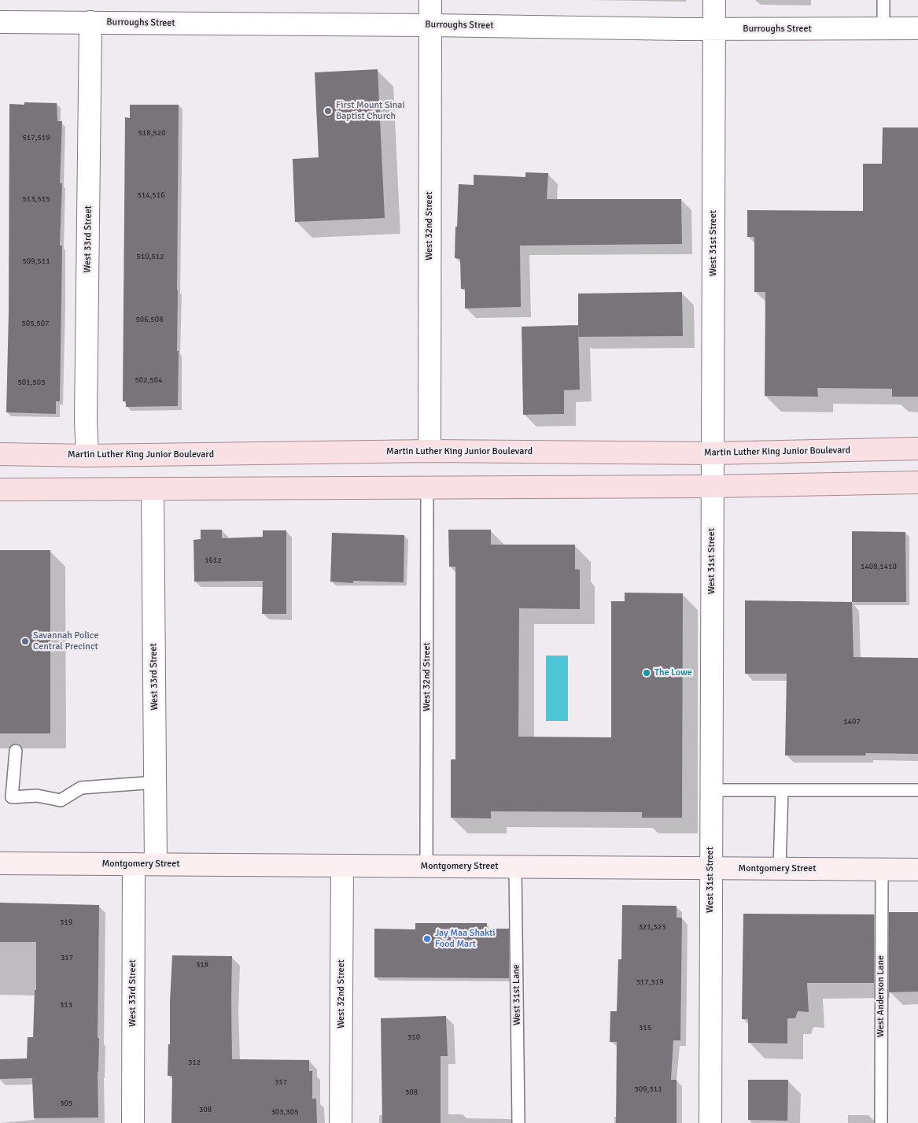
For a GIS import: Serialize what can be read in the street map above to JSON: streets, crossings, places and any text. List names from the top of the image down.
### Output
{
  "streets": {
    "main road": ["Martin Luther King Junior Boulevard", "Montgomery Street"],
    "street": [
      "Burroughs Street",
      "West 32nd Street",
      "West 33rd Street",
      "West 31st Street"
    ],
    "lane": ["West 31st Lane", "West Anderson Lane"]
  },
  "crossings": [
    ["Burroughs Street", "West 32nd Street"],
    ["Burroughs Street", "West 33rd Street"],
    ["Burroughs Street", "West 31st Street"],
    ["West 32nd Street", "Martin Luther King Junior Boulevard"],
    ["West 32nd Street", "Montgomery Street"],
    ["West 33rd Street", "Martin Luther King Junior Boulevard"],
    ["West 33rd Street", "Montgomery Street"],
    ["West 31st Street", "Martin Luther King Junior Boulevard"],
    ["West 31st Street", "Montgomery Street"],
    ["Montgomery Street", "West 31st Lane"],
    ["Montgomery Street", "West Anderson Lane"]
  ],
  "places": [
    "First Mount Sinai Baptist Church",
    "Savannah Police Central Precinct",
    "The Lowe",
    "Jay Maa Shakti Food Mart"
  ],
  "house_numbers": [
    "518,520",
    "517,519",
    "514,516",
    "513,515",
    "510,512",
    "509,511",
    "506,508",
    "505,507",
    "502,504",
    "501,503",
    "1612",
    "1408,1410",
    "1407",
    "319",
    "321,323",
    "317",
    "318",
    "317,319",
    "313",
    "315",
    "310",
    "312",
    "317",
    "309,311",
    "308",
    "305",
    "308",
    "303,305"
  ]
}
